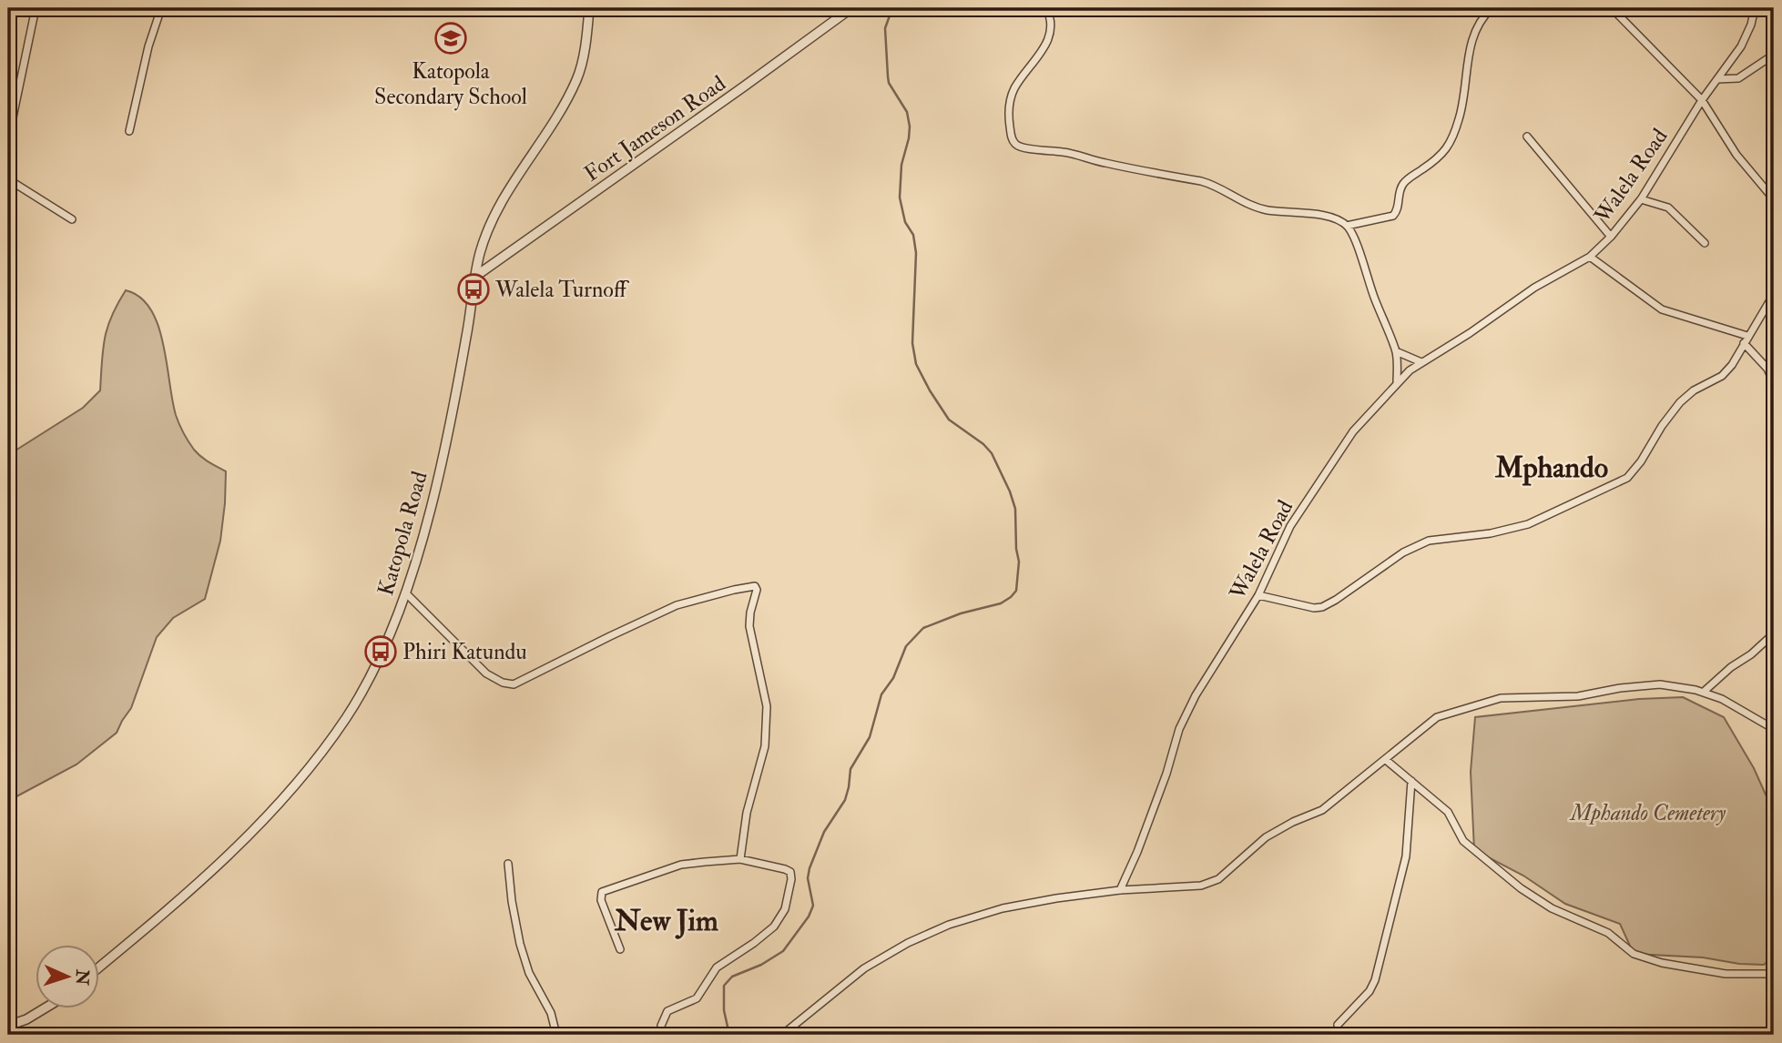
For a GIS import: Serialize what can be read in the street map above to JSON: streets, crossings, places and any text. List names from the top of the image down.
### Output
{
  "streets": {
    "street": ["Fort Jameson Road", "Walela Road", "Katopola Road"]
  },
  "crossings": [
    ["Fort Jameson Road", "Katopola Road"]
  ],
  "districts": ["Mphando", "New Jim"],
  "parks": ["Mphando Cemetery"],
  "places": {
    "school or university": ["Katopola Secondary School"],
    "bus stop": ["Walela Turnoff", "Phiri Katundu"]
  },
  "north": "right"
}
